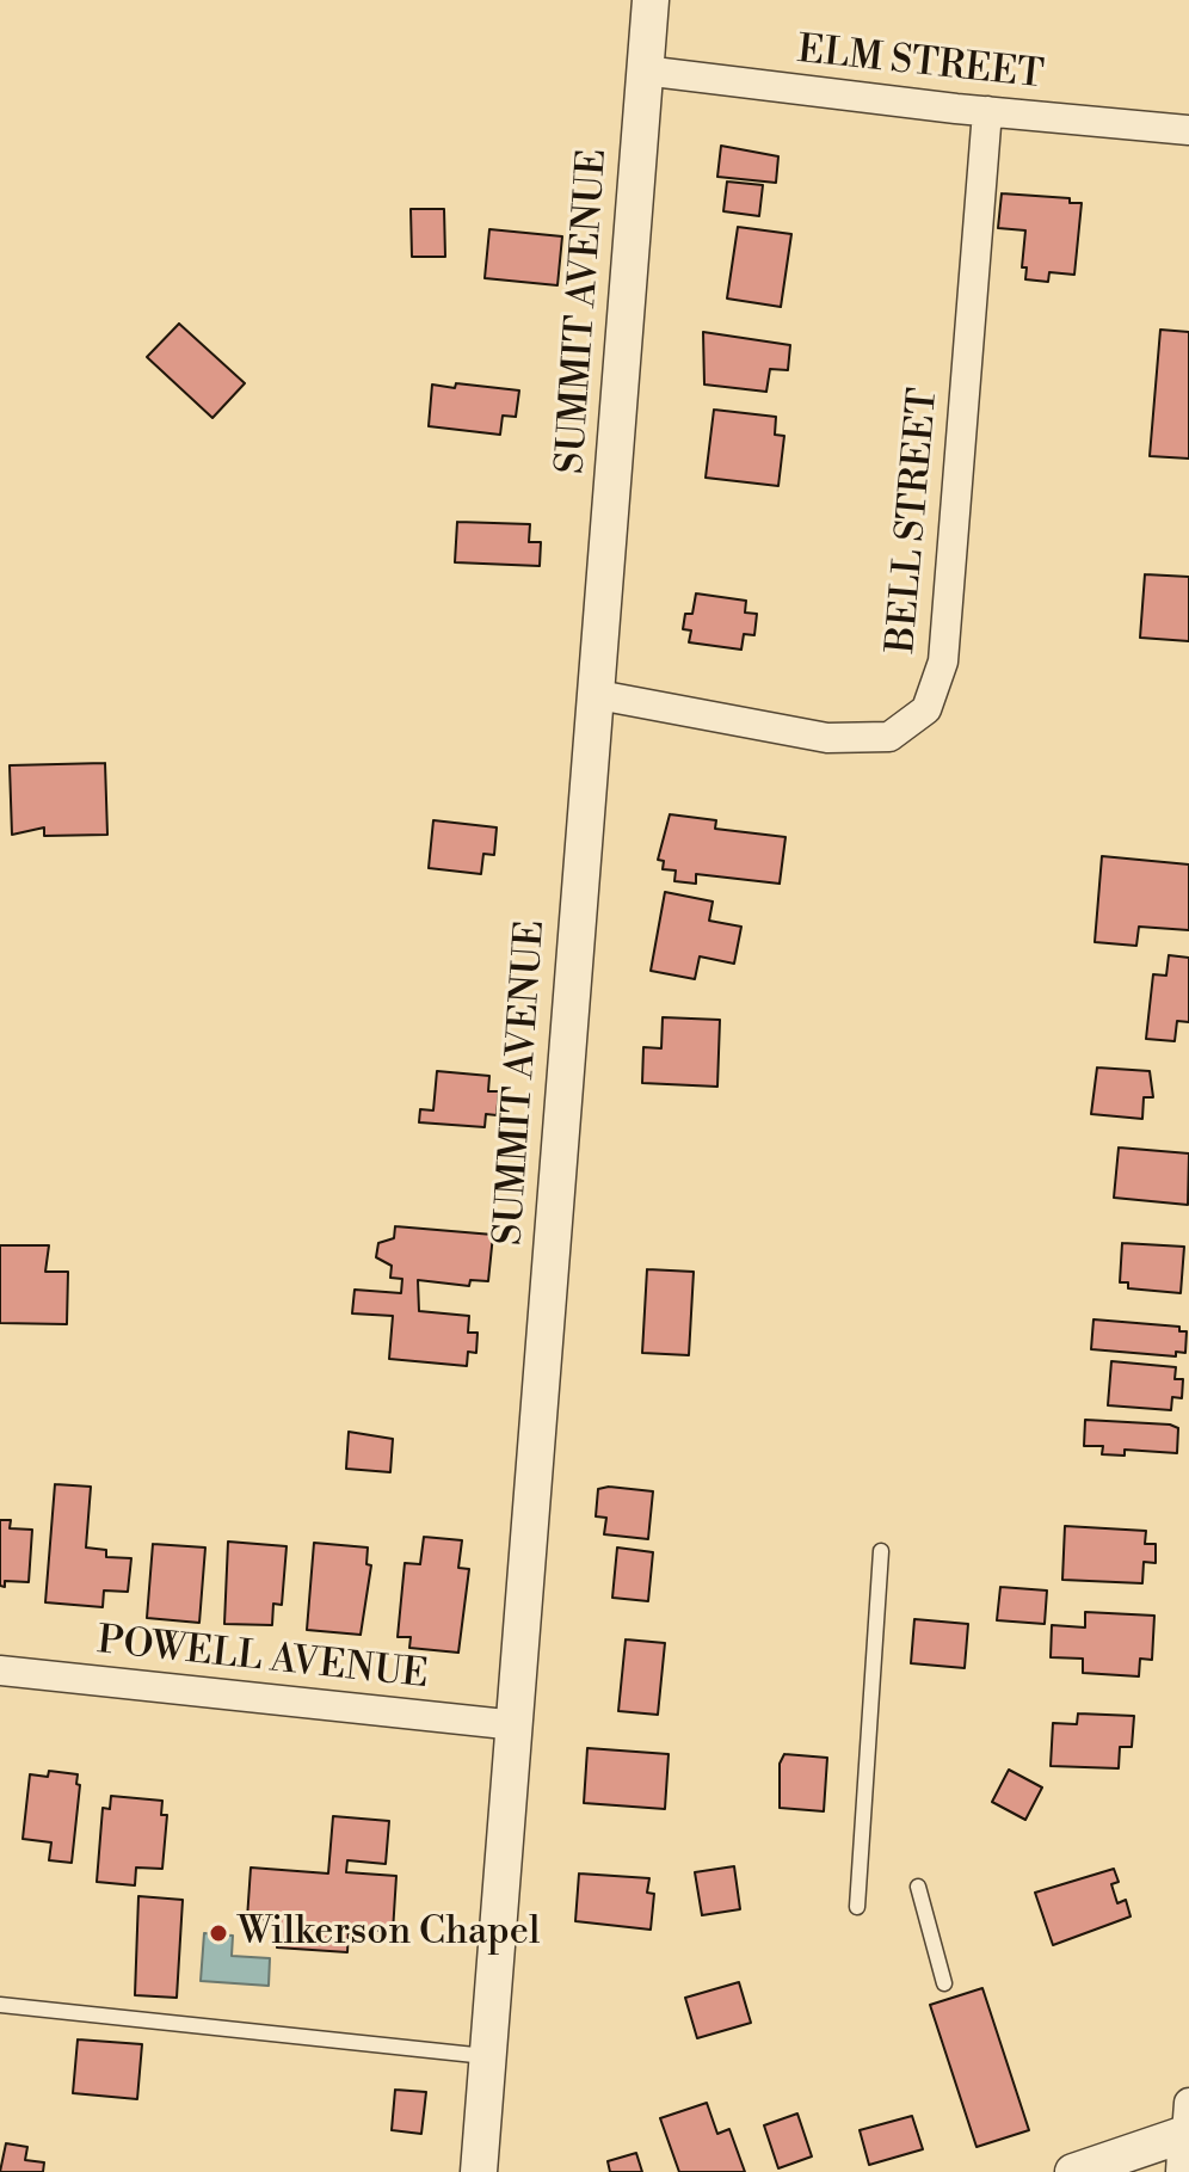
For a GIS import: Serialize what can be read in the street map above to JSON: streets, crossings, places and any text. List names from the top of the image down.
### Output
{
  "streets": {
    "street": [
      "ELM STREET",
      "SUMMIT AVENUE",
      "BELL STREET",
      "POWELL AVENUE"
    ]
  },
  "crossings": [
    ["ELM STREET", "SUMMIT AVENUE"],
    ["ELM STREET", "BELL STREET"],
    ["SUMMIT AVENUE", "BELL STREET"],
    ["SUMMIT AVENUE", "POWELL AVENUE"]
  ],
  "places": ["Wilkerson Chapel"]
}
